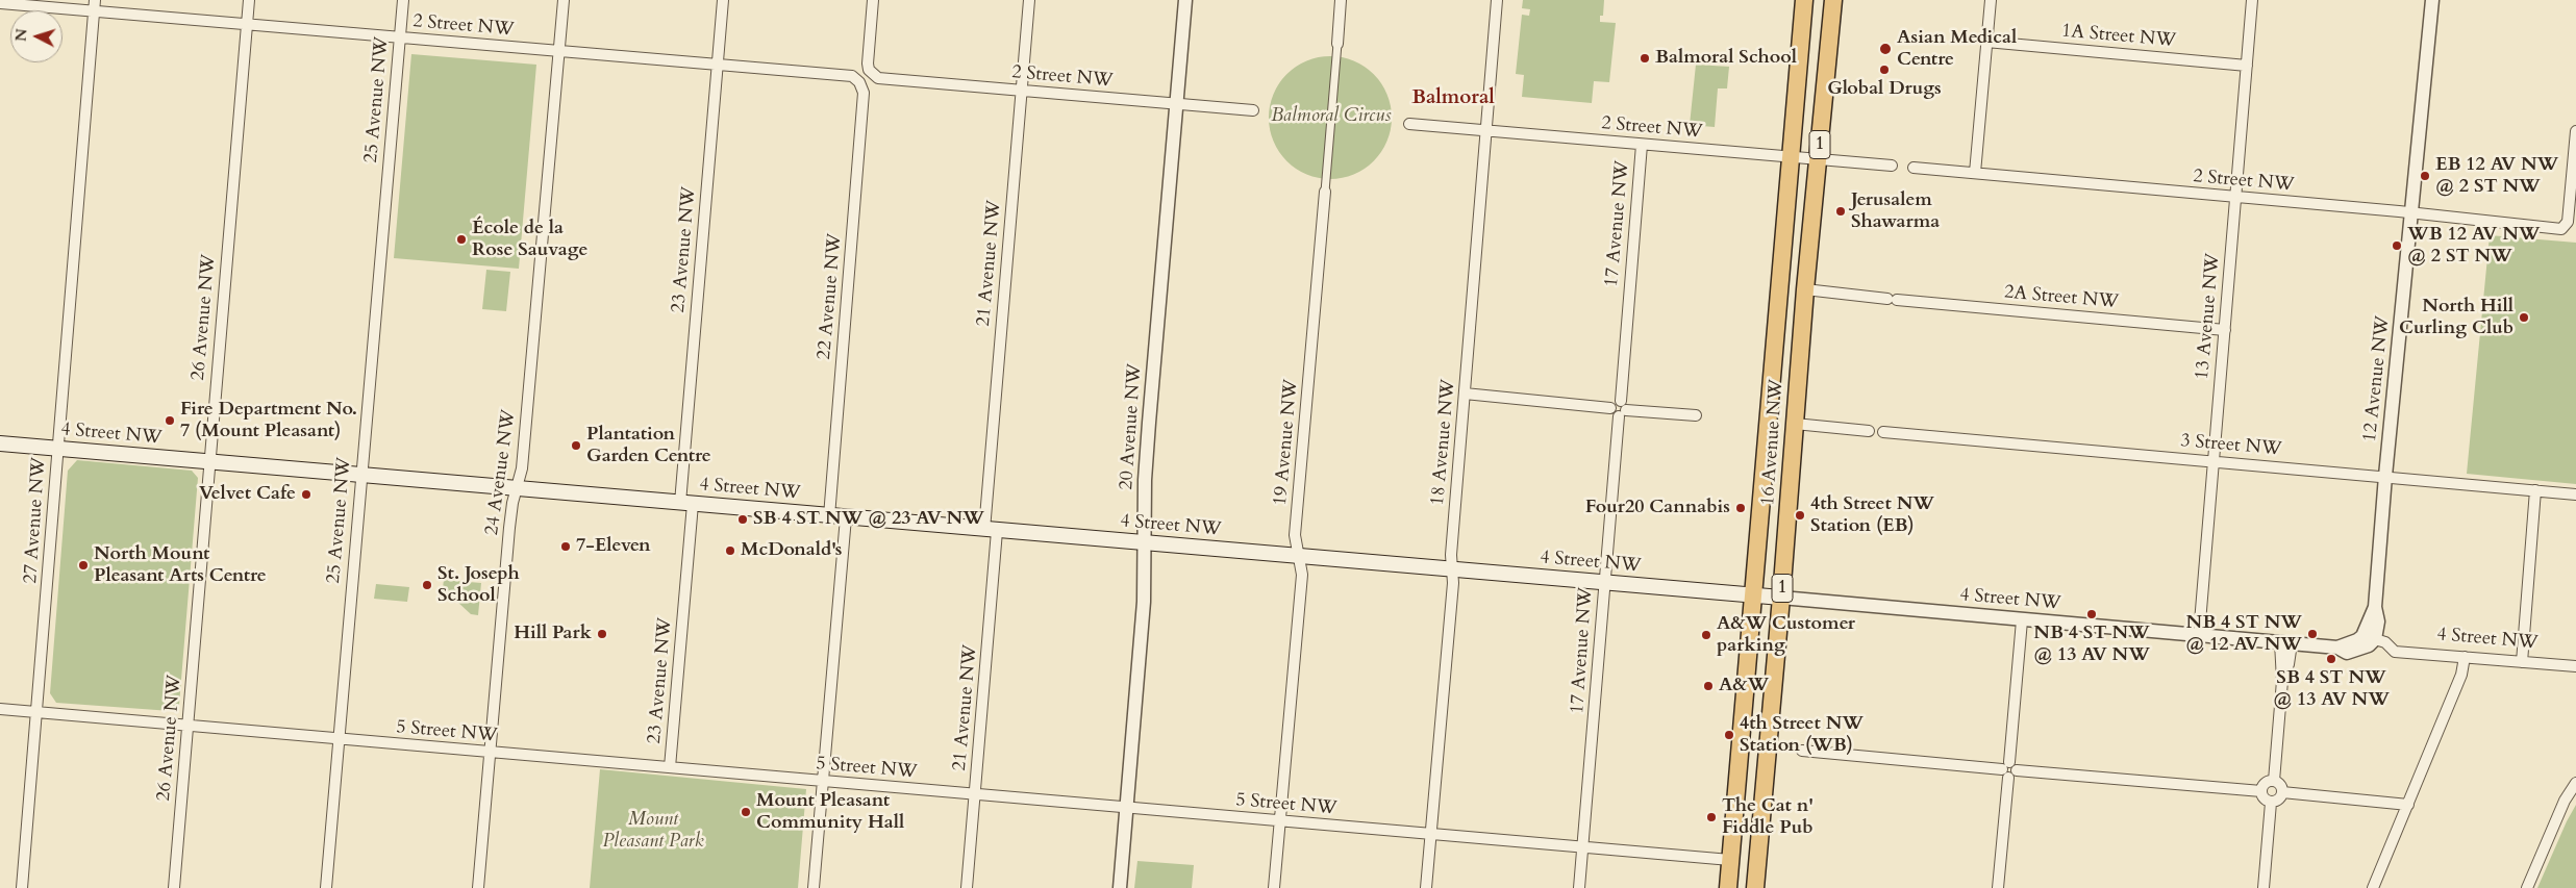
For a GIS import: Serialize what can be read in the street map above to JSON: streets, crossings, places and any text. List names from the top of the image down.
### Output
{
  "streets": {
    "highway": ["1", "16 Avenue NW"],
    "main road": ["4 Street NW"],
    "street": [
      "2 Street NW",
      "1A Street NW",
      "25 Avenue NW",
      "17 Avenue NW",
      "23 Avenue NW",
      "21 Avenue NW",
      "22 Avenue NW",
      "2A Street NW",
      "13 Avenue NW",
      "26 Avenue NW",
      "12 Avenue NW",
      "20 Avenue NW",
      "19 Avenue NW",
      "18 Avenue NW",
      "3 Street NW",
      "24 Avenue NW",
      "27 Avenue NW",
      "5 Street NW"
    ]
  },
  "crossings": [
    ["2 Street NW", "25 Avenue NW"],
    ["2 Street NW", "17 Avenue NW"],
    ["2 Street NW", "23 Avenue NW"],
    ["2 Street NW", "21 Avenue NW"],
    ["2 Street NW", "22 Avenue NW"],
    ["2 Street NW", "13 Avenue NW"],
    ["2 Street NW", "26 Avenue NW"],
    ["2 Street NW", "12 Avenue NW"],
    ["2 Street NW", "20 Avenue NW"],
    ["2 Street NW", "18 Avenue NW"],
    ["2 Street NW", "16 Avenue NW"],
    ["2 Street NW", "24 Avenue NW"],
    ["2 Street NW", "27 Avenue NW"],
    ["1A Street NW", "13 Avenue NW"],
    ["25 Avenue NW", "4 Street NW"],
    ["25 Avenue NW", "5 Street NW"],
    ["17 Avenue NW", "4 Street NW"],
    ["17 Avenue NW", "5 Street NW"],
    ["23 Avenue NW", "4 Street NW"],
    ["23 Avenue NW", "5 Street NW"],
    ["21 Avenue NW", "4 Street NW"],
    ["21 Avenue NW", "5 Street NW"],
    ["22 Avenue NW", "4 Street NW"],
    ["2A Street NW", "13 Avenue NW"],
    ["2A Street NW", "16 Avenue NW"],
    ["13 Avenue NW", "4 Street NW"],
    ["13 Avenue NW", "3 Street NW"],
    ["26 Avenue NW", "4 Street NW"],
    ["26 Avenue NW", "5 Street NW"],
    ["12 Avenue NW", "4 Street NW"],
    ["12 Avenue NW", "3 Street NW"],
    ["20 Avenue NW", "4 Street NW"],
    ["20 Avenue NW", "5 Street NW"],
    ["4 Street NW", "19 Avenue NW"],
    ["4 Street NW", "18 Avenue NW"],
    ["4 Street NW", "16 Avenue NW"],
    ["4 Street NW", "24 Avenue NW"],
    ["4 Street NW", "27 Avenue NW"],
    ["19 Avenue NW", "5 Street NW"],
    ["18 Avenue NW", "5 Street NW"],
    ["16 Avenue NW", "5 Street NW"],
    ["24 Avenue NW", "5 Street NW"],
    ["27 Avenue NW", "5 Street NW"]
  ],
  "districts": ["Balmoral"],
  "parks": ["Balmoral Circus", "Mount Pleasant Park"],
  "places": [
    "Asian Medical Centre",
    "Balmoral School",
    "Global Drugs",
    "EB 12 AV NW @ 2 ST NW",
    "Jerusalem Shawarma",
    "École de la Rose Sauvage",
    "WB 12 AV NW @ 2 ST NW",
    "North Hill Curling Club",
    "Fire Department No. 7 (Mount Pleasant)",
    "Plantation Garden Centre",
    "Velvet Cafe",
    "Four20 Cannabis",
    "4th Street NW Station (EB)",
    "SB 4 ST NW @ 23 AV NW",
    "7-Eleven",
    "McDonald's",
    "North Mount Pleasant Arts Centre",
    "St. Joseph School",
    "NB 4 ST NW @ 13 AV NW",
    "Hill Park",
    "NB 4 ST NW @ 12 AV NW",
    "A&W Customer parking",
    "SB 4 ST NW @ 13 AV NW",
    "A&W",
    "4th Street NW Station (WB)",
    "Mount Pleasant Community Hall",
    "The Cat n' Fiddle Pub"
  ],
  "north": "left"
}
